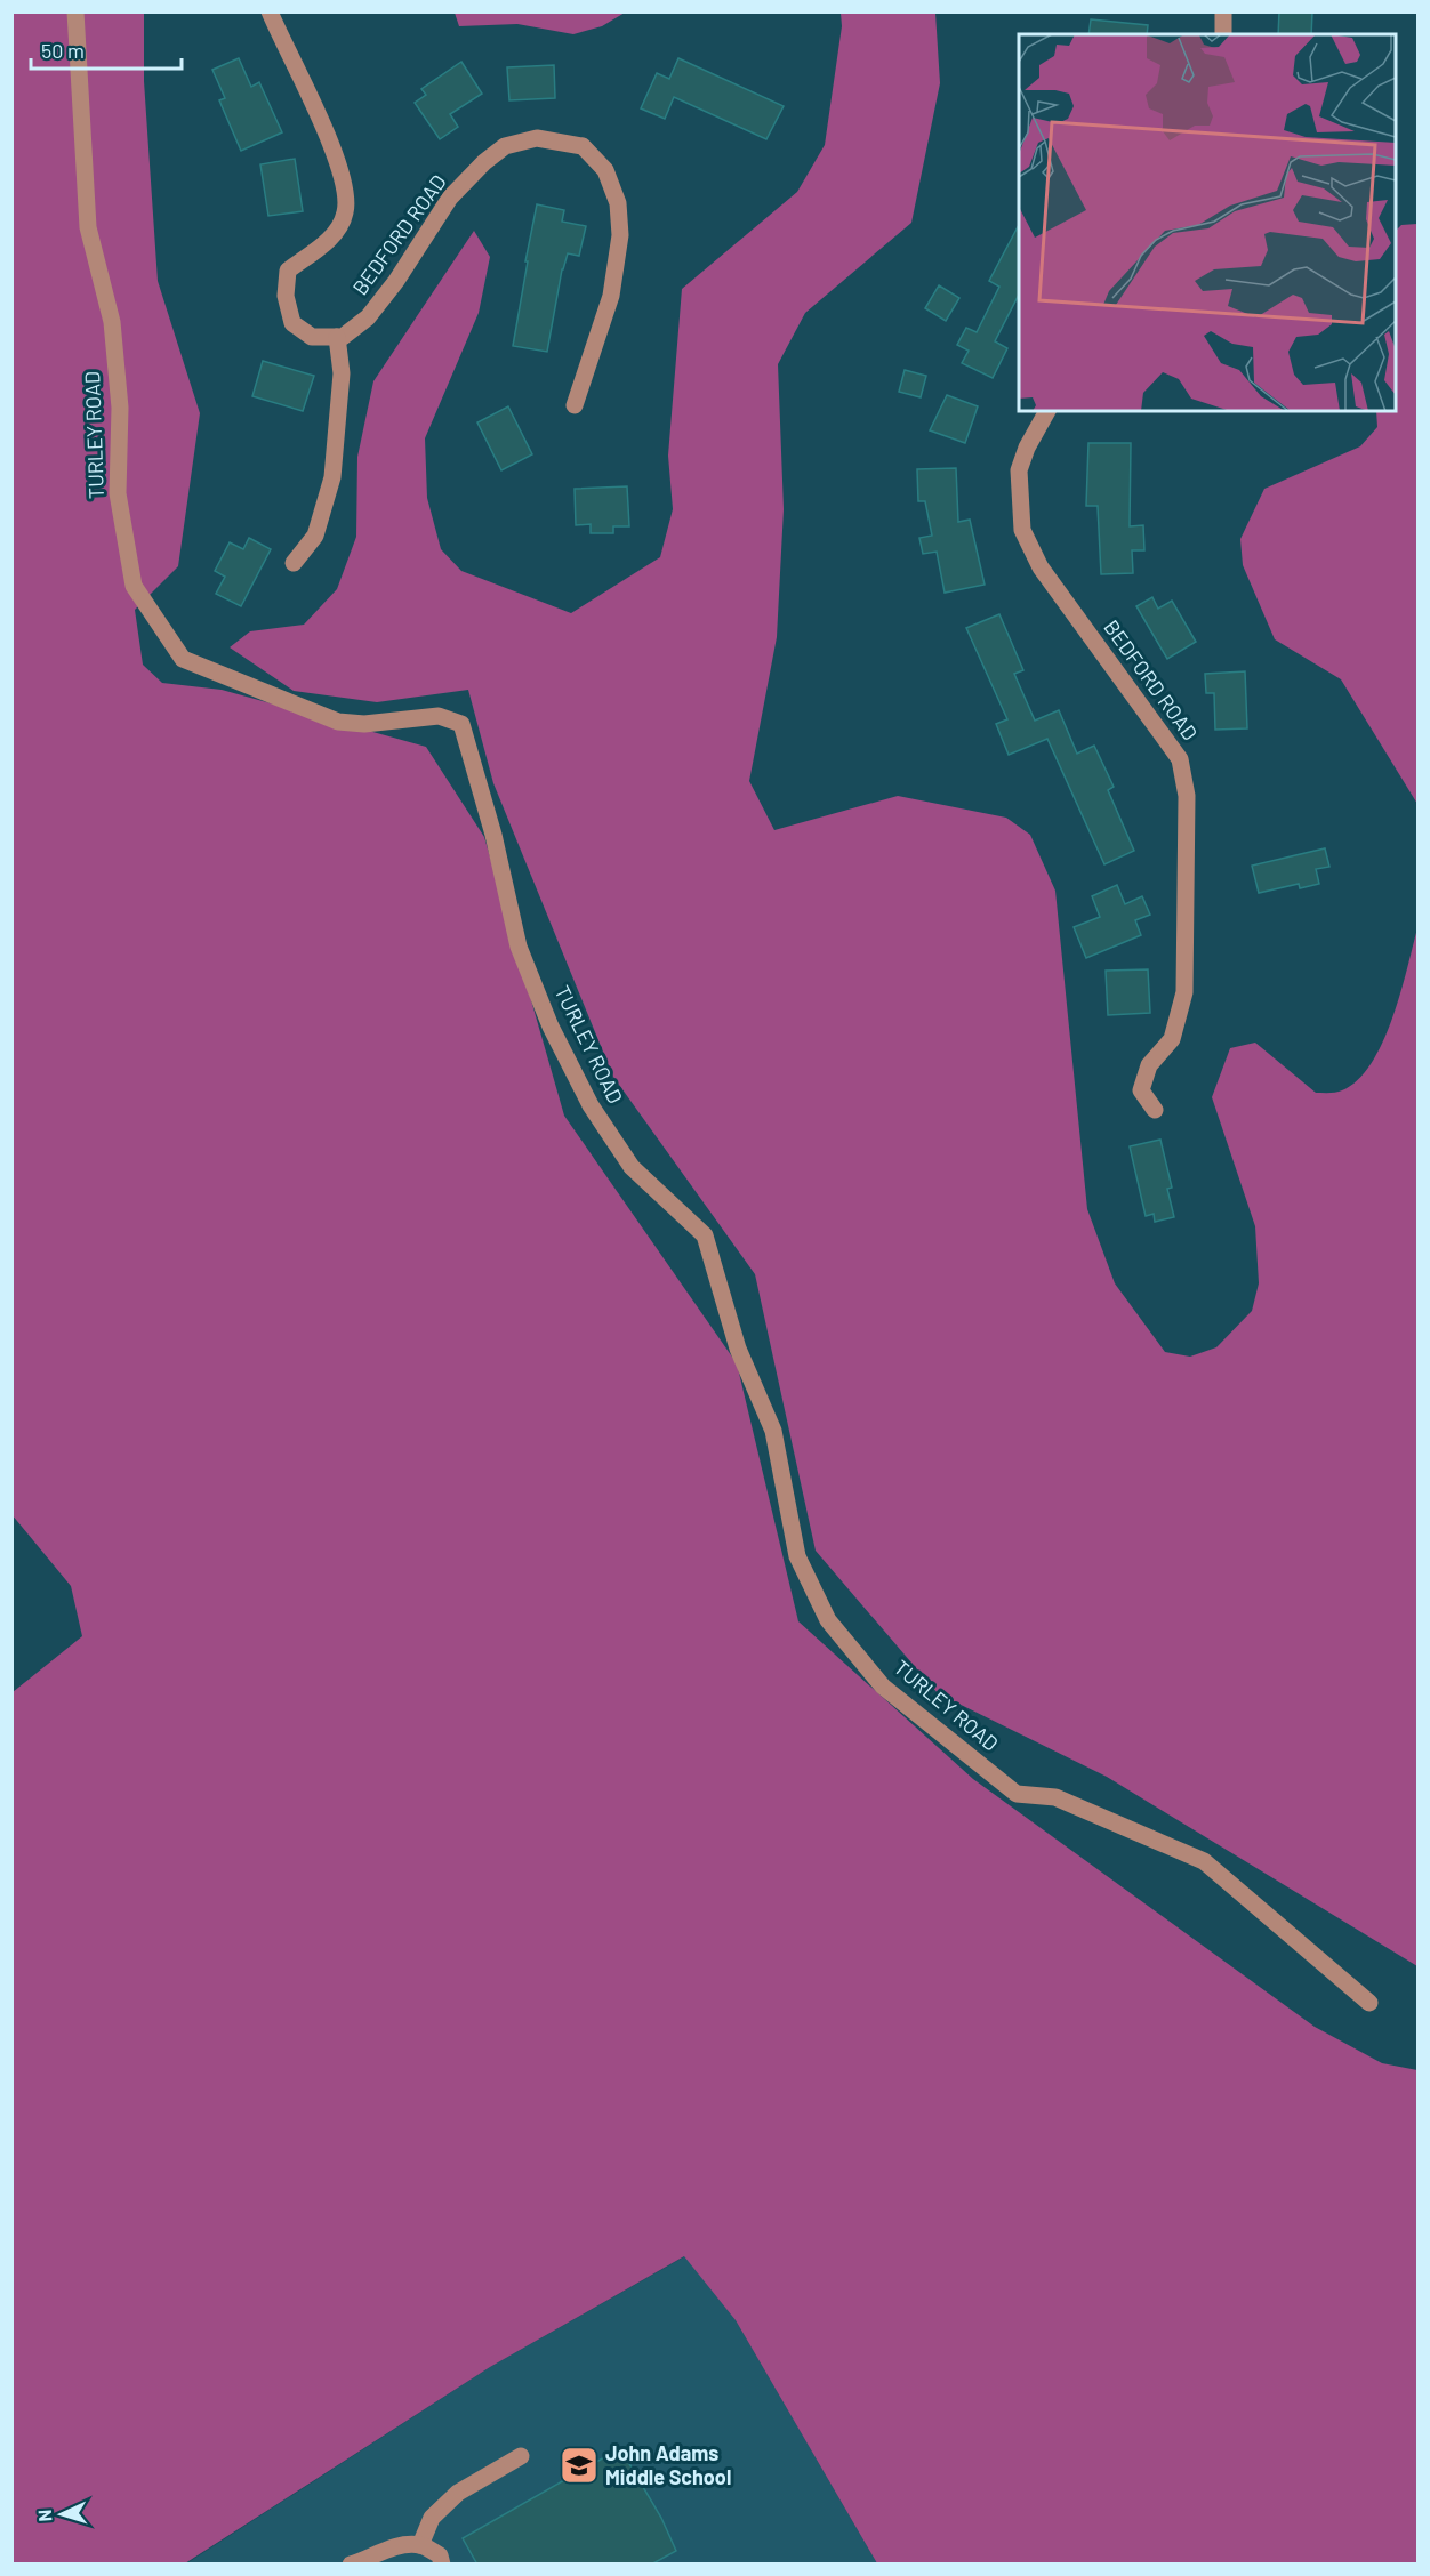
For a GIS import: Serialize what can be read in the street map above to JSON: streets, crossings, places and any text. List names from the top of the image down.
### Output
{
  "streets": {
    "street": ["BEDFORD ROAD", "TURLEY ROAD"]
  },
  "places": {
    "school or university": ["John Adams Middle School"]
  },
  "scale_bar": "50 m",
  "north": "left"
}
